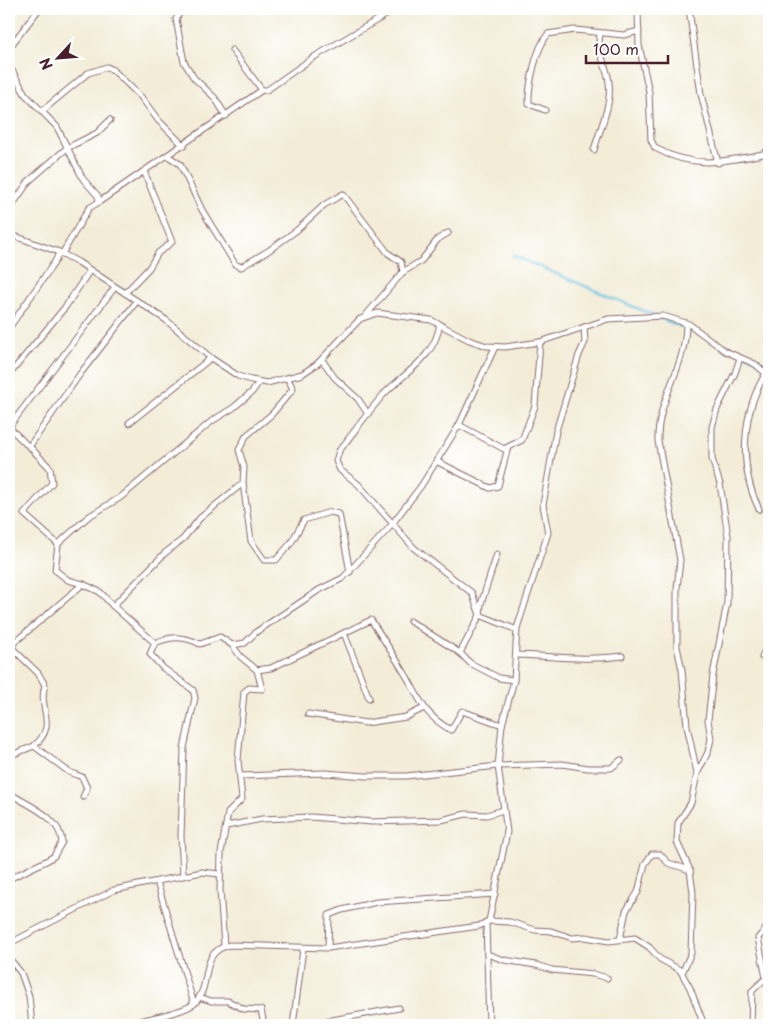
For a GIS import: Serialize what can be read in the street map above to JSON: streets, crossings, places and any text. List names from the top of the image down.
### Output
{
  "scale_bar": "100 m",
  "north": "bottom left"
}
